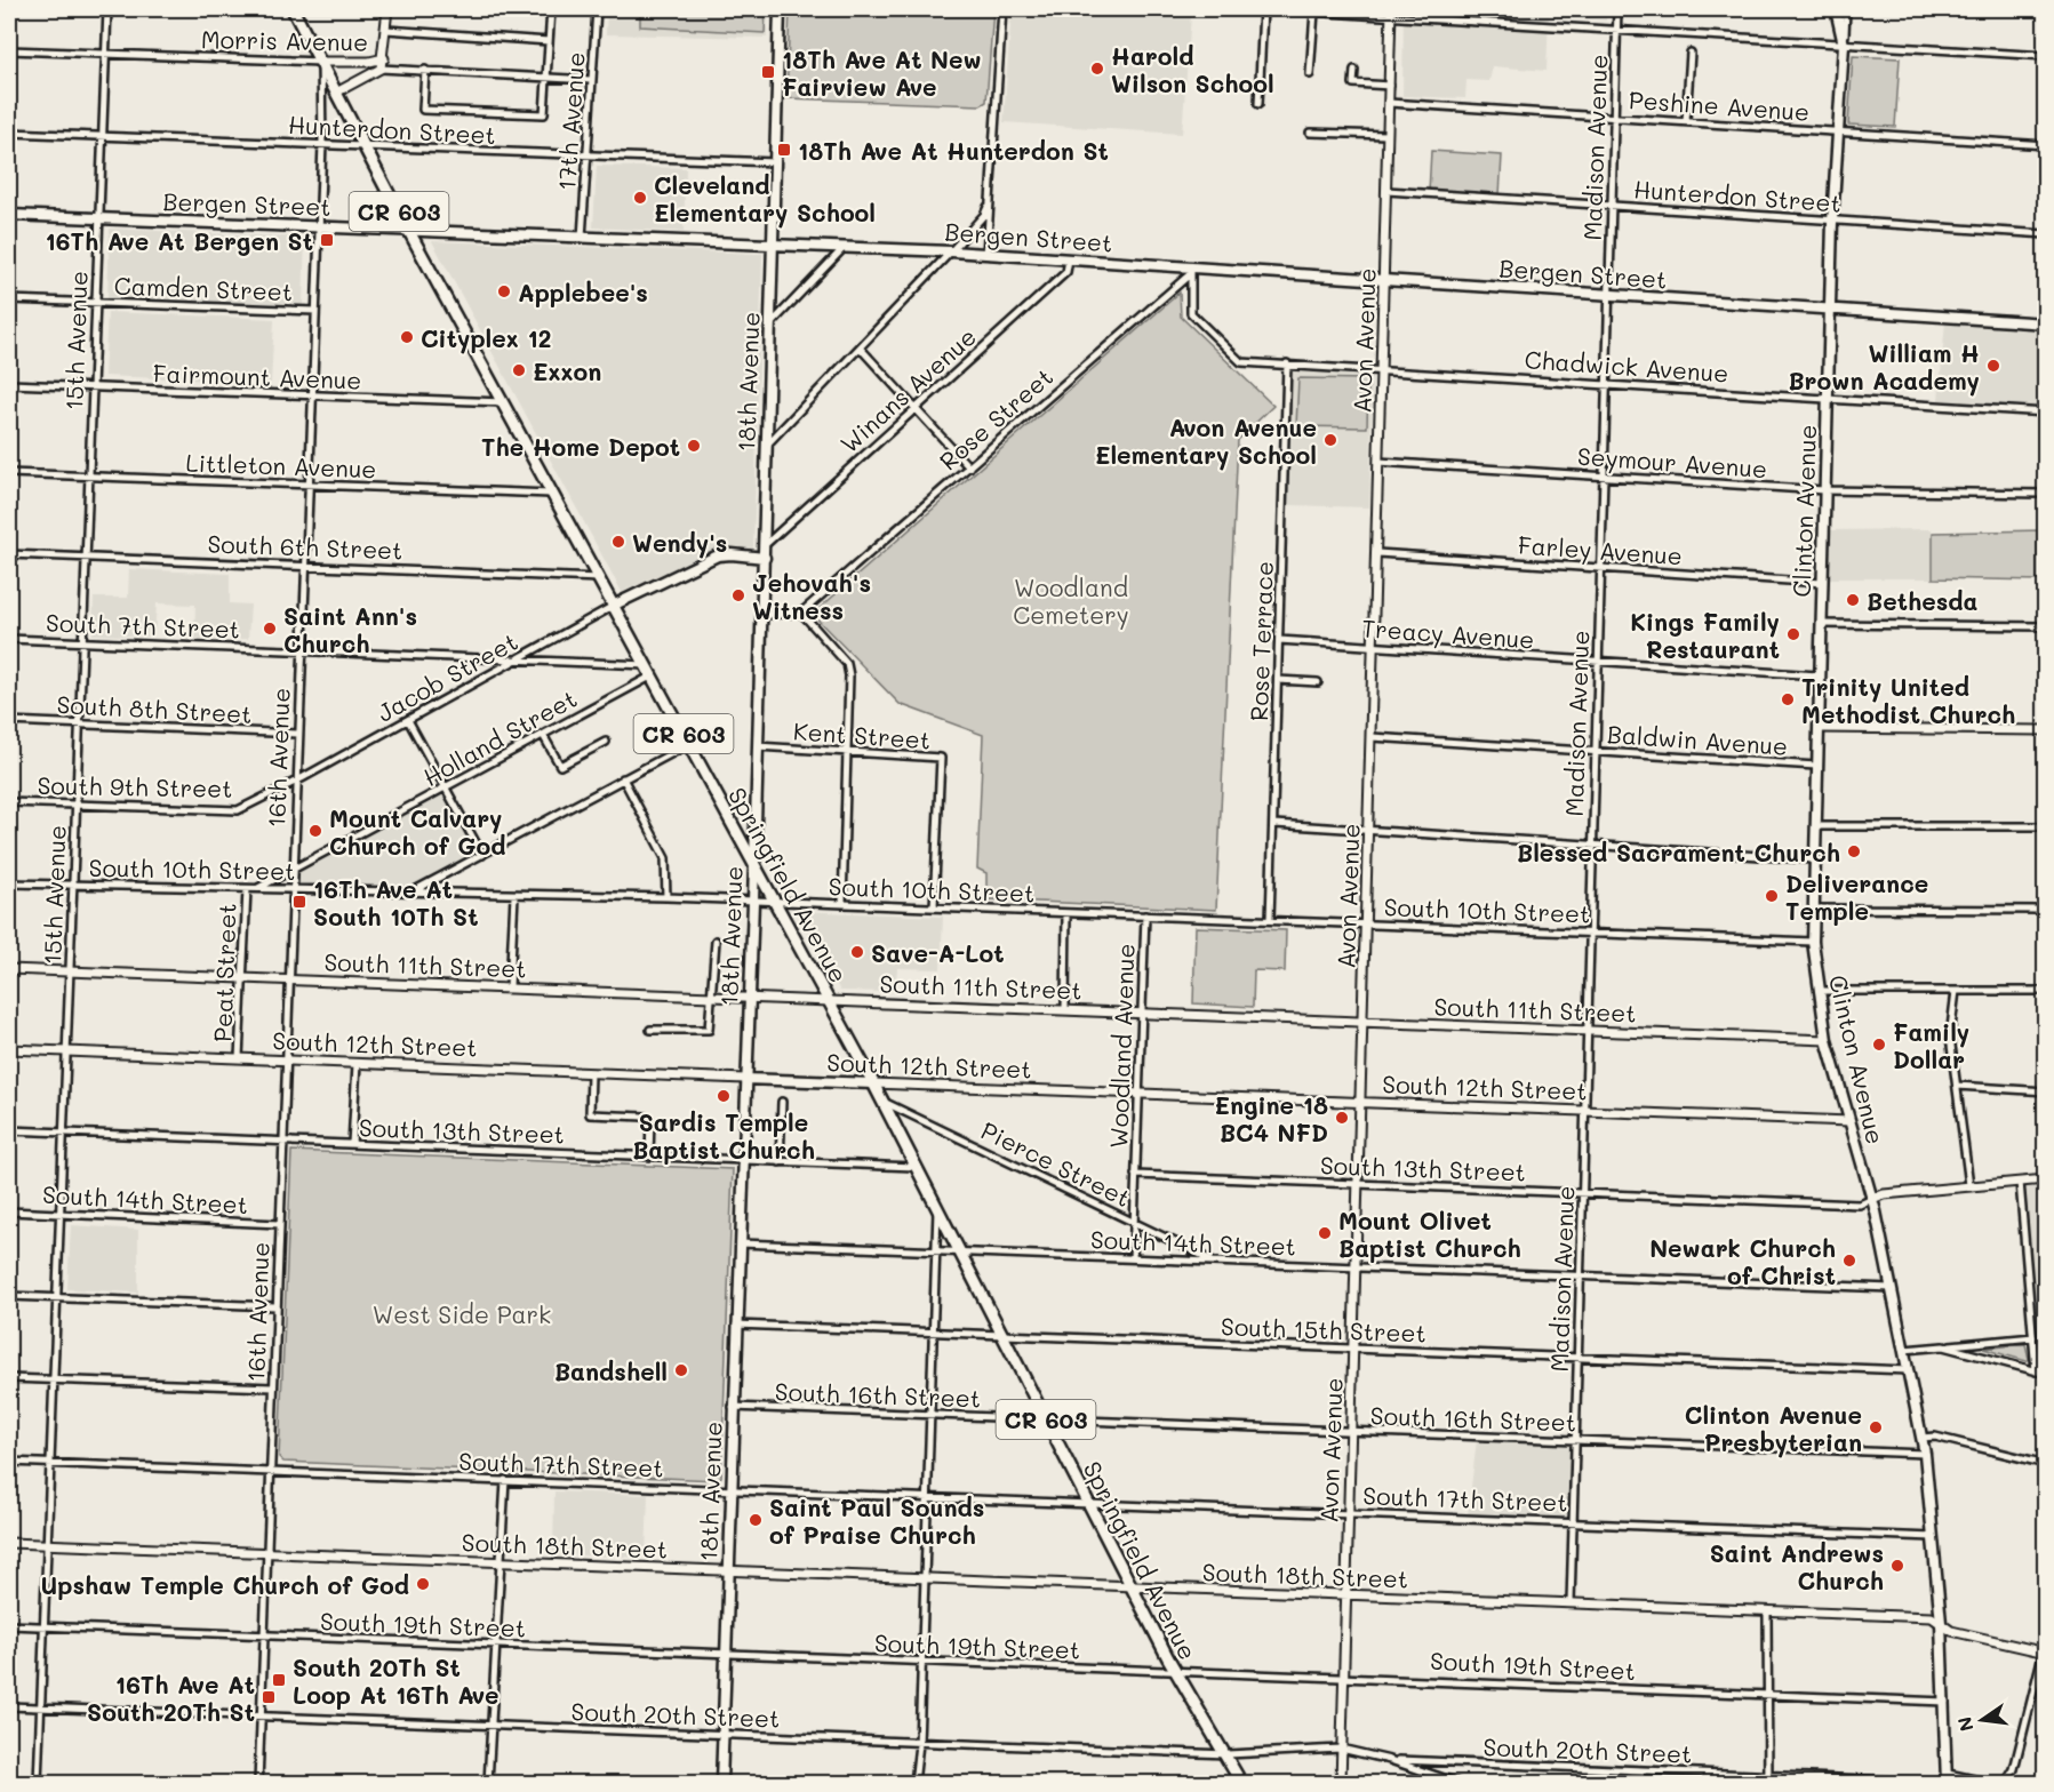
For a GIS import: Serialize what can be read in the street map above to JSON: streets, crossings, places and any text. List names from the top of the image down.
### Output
{
  "streets": {
    "main road": [
      "Bergen Street",
      "CR 603",
      "18th Avenue",
      "Clinton Avenue",
      "Springfield Avenue",
      "South 12th Street"
    ],
    "street": [
      "Morris Avenue",
      "Peshine Avenue",
      "17th Avenue",
      "Hunterdon Street",
      "Madison Avenue",
      "Camden Street",
      "15th Avenue",
      "Avon Avenue",
      "Chadwick Avenue",
      "Fairmount Avenue",
      "Winans Avenue",
      "Rose Street",
      "Seymour Avenue",
      "Littleton Avenue",
      "South 6th Street",
      "Farley Avenue",
      "South 7th Street",
      "Treacy Avenue",
      "Rose Terrace",
      "Jacob Street",
      "South 8th Street",
      "Kent Street",
      "Holland Street",
      "Baldwin Avenue",
      "16th Avenue",
      "South 9th Street",
      "South 10th Street",
      "South 11th Street",
      "Peat Street",
      "Woodland Avenue",
      "South 13th Street",
      "Pierce Street",
      "South 14th Street",
      "South 15th Street",
      "South 16th Street",
      "South 17th Street",
      "South 18th Street",
      "South 19th Street",
      "South 20th Street"
    ]
  },
  "crossings": [
    ["Morris Avenue", "17th Avenue"],
    ["Morris Avenue", "15th Avenue"],
    ["Morris Avenue", "16th Avenue"],
    ["Morris Avenue", "Springfield Avenue"],
    ["Peshine Avenue", "Madison Avenue"],
    ["Peshine Avenue", "Avon Avenue"],
    ["Peshine Avenue", "Clinton Avenue"],
    ["17th Avenue", "Hunterdon Street"],
    ["17th Avenue", "Bergen Street"],
    ["Hunterdon Street", "Madison Avenue"],
    ["Hunterdon Street", "15th Avenue"],
    ["Hunterdon Street", "Avon Avenue"],
    ["Hunterdon Street", "18th Avenue"],
    ["Hunterdon Street", "Clinton Avenue"],
    ["Hunterdon Street", "16th Avenue"],
    ["Hunterdon Street", "Springfield Avenue"],
    ["Madison Avenue", "Bergen Street"],
    ["Madison Avenue", "Chadwick Avenue"],
    ["Madison Avenue", "Seymour Avenue"],
    ["Madison Avenue", "Farley Avenue"],
    ["Madison Avenue", "Treacy Avenue"],
    ["Madison Avenue", "Baldwin Avenue"],
    ["Madison Avenue", "South 10th Street"],
    ["Madison Avenue", "South 11th Street"],
    ["Madison Avenue", "South 12th Street"],
    ["Madison Avenue", "South 13th Street"],
    ["Madison Avenue", "South 14th Street"],
    ["Madison Avenue", "South 15th Street"],
    ["Madison Avenue", "South 16th Street"],
    ["Madison Avenue", "South 17th Street"],
    ["Madison Avenue", "South 18th Street"],
    ["Bergen Street", "15th Avenue"],
    ["Bergen Street", "Avon Avenue"],
    ["Bergen Street", "Chadwick Avenue"],
    ["Bergen Street", "18th Avenue"],
    ["Bergen Street", "Winans Avenue"],
    ["Bergen Street", "Rose Street"],
    ["Bergen Street", "Clinton Avenue"],
    ["Bergen Street", "16th Avenue"],
    ["Bergen Street", "Springfield Avenue"],
    ["Camden Street", "15th Avenue"],
    ["Camden Street", "16th Avenue"],
    ["15th Avenue", "Fairmount Avenue"],
    ["15th Avenue", "Littleton Avenue"],
    ["15th Avenue", "South 6th Street"],
    ["15th Avenue", "South 7th Street"],
    ["15th Avenue", "South 8th Street"],
    ["15th Avenue", "South 9th Street"],
    ["15th Avenue", "South 10th Street"],
    ["15th Avenue", "South 11th Street"],
    ["15th Avenue", "South 12th Street"],
    ["15th Avenue", "South 13th Street"],
    ["15th Avenue", "South 14th Street"],
    ["15th Avenue", "South 17th Street"],
    ["15th Avenue", "South 18th Street"],
    ["15th Avenue", "South 19th Street"],
    ["15th Avenue", "South 20th Street"],
    ["Avon Avenue", "Chadwick Avenue"],
    ["Avon Avenue", "Seymour Avenue"],
    ["Avon Avenue", "Farley Avenue"],
    ["Avon Avenue", "Treacy Avenue"],
    ["Avon Avenue", "Baldwin Avenue"],
    ["Avon Avenue", "South 10th Street"],
    ["Avon Avenue", "South 11th Street"],
    ["Avon Avenue", "South 12th Street"],
    ["Avon Avenue", "South 13th Street"],
    ["Avon Avenue", "South 14th Street"],
    ["Avon Avenue", "South 15th Street"],
    ["Avon Avenue", "South 16th Street"],
    ["Avon Avenue", "South 17th Street"],
    ["Avon Avenue", "South 18th Street"],
    ["Avon Avenue", "South 19th Street"],
    ["Avon Avenue", "South 20th Street"],
    ["Chadwick Avenue", "Rose Street"],
    ["Chadwick Avenue", "Clinton Avenue"],
    ["Chadwick Avenue", "Rose Terrace"],
    ["Fairmount Avenue", "16th Avenue"],
    ["Fairmount Avenue", "Springfield Avenue"],
    ["18th Avenue", "Winans Avenue"],
    ["18th Avenue", "Kent Street"],
    ["18th Avenue", "South 10th Street"],
    ["18th Avenue", "Springfield Avenue"],
    ["18th Avenue", "South 11th Street"],
    ["18th Avenue", "South 12th Street"],
    ["18th Avenue", "South 13th Street"],
    ["18th Avenue", "South 14th Street"],
    ["18th Avenue", "South 15th Street"],
    ["18th Avenue", "South 16th Street"],
    ["18th Avenue", "South 17th Street"],
    ["18th Avenue", "South 18th Street"],
    ["18th Avenue", "South 19th Street"],
    ["18th Avenue", "South 20th Street"],
    ["Seymour Avenue", "Clinton Avenue"],
    ["Littleton Avenue", "16th Avenue"],
    ["Littleton Avenue", "Springfield Avenue"],
    ["Clinton Avenue", "Farley Avenue"],
    ["Clinton Avenue", "Treacy Avenue"],
    ["Clinton Avenue", "Baldwin Avenue"],
    ["Clinton Avenue", "South 10th Street"],
    ["Clinton Avenue", "South 11th Street"],
    ["Clinton Avenue", "South 12th Street"],
    ["Clinton Avenue", "South 13th Street"],
    ["Clinton Avenue", "South 14th Street"],
    ["Clinton Avenue", "South 15th Street"],
    ["Clinton Avenue", "South 16th Street"],
    ["Clinton Avenue", "South 17th Street"],
    ["Clinton Avenue", "South 18th Street"],
    ["Clinton Avenue", "South 19th Street"],
    ["Clinton Avenue", "South 20th Street"],
    ["South 6th Street", "16th Avenue"],
    ["South 6th Street", "Springfield Avenue"],
    ["South 7th Street", "Jacob Street"],
    ["South 7th Street", "Holland Street"],
    ["South 7th Street", "16th Avenue"],
    ["South 7th Street", "Springfield Avenue"],
    ["Treacy Avenue", "Rose Terrace"],
    ["Rose Terrace", "South 10th Street"],
    ["Jacob Street", "16th Avenue"],
    ["Jacob Street", "South 9th Street"],
    ["Jacob Street", "Springfield Avenue"],
    ["South 8th Street", "16th Avenue"],
    ["Kent Street", "South 10th Street"],
    ["Holland Street", "16th Avenue"],
    ["Holland Street", "South 10th Street"],
    ["Holland Street", "Springfield Avenue"],
    ["16th Avenue", "South 9th Street"],
    ["16th Avenue", "South 10th Street"],
    ["16th Avenue", "Springfield Avenue"],
    ["16th Avenue", "South 11th Street"],
    ["16th Avenue", "South 12th Street"],
    ["16th Avenue", "South 13th Street"],
    ["16th Avenue", "South 14th Street"],
    ["16th Avenue", "South 17th Street"],
    ["16th Avenue", "South 18th Street"],
    ["16th Avenue", "South 19th Street"],
    ["16th Avenue", "South 20th Street"],
    ["South 10th Street", "Springfield Avenue"],
    ["South 10th Street", "Peat Street"],
    ["South 10th Street", "Woodland Avenue"],
    ["Springfield Avenue", "South 11th Street"],
    ["Springfield Avenue", "South 12th Street"],
    ["Springfield Avenue", "South 13th Street"],
    ["Springfield Avenue", "Pierce Street"],
    ["Springfield Avenue", "South 14th Street"],
    ["Springfield Avenue", "South 15th Street"],
    ["Springfield Avenue", "South 16th Street"],
    ["Springfield Avenue", "South 17th Street"],
    ["Springfield Avenue", "South 18th Street"],
    ["Springfield Avenue", "South 19th Street"],
    ["Springfield Avenue", "South 20th Street"],
    ["South 11th Street", "Peat Street"],
    ["South 11th Street", "Woodland Avenue"],
    ["Peat Street", "South 12th Street"],
    ["South 12th Street", "Woodland Avenue"],
    ["Woodland Avenue", "South 13th Street"],
    ["Woodland Avenue", "Pierce Street"],
    ["Woodland Avenue", "South 14th Street"],
    ["Pierce Street", "South 14th Street"]
  ],
  "parks": ["Woodland Cemetery", "West Side Park"],
  "places": {
    "other": [
      "Harold Wilson School",
      "Cleveland Elementary School",
      "Applebee's",
      "Cityplex 12",
      "William H Brown Academy",
      "Exxon",
      "Avon Avenue Elementary School",
      "The Home Depot",
      "Wendy's",
      "Jehovah's Witness",
      "Bethesda",
      "Saint Ann's Church",
      "Kings Family Restaurant",
      "Trinity United Methodist Church",
      "Mount Calvary Church of God",
      "Blessed Sacrament Church",
      "Deliverance Temple",
      "Save-A-Lot",
      "Family Dollar",
      "Sardis Temple Baptist Church",
      "Engine 18 BC4 NFD",
      "Mount Olivet Baptist Church",
      "Newark Church of Christ",
      "Bandshell",
      "Clinton Avenue Presbyterian",
      "Saint Paul Sounds of Praise Church",
      "Saint Andrews Church",
      "Upshaw Temple Church of God"
    ],
    "transit": [
      "18Th Ave At New Fairview Ave",
      "18Th Ave At Hunterdon St",
      "16Th Ave At Bergen St",
      "16Th Ave At South 10Th St",
      "South 20Th St Loop At 16Th Ave",
      "16Th Ave At South 20Th St"
    ]
  },
  "north": "left"
}
